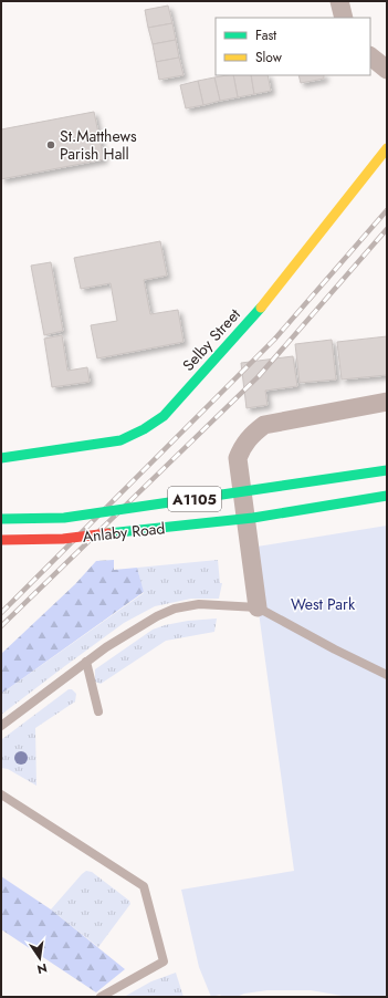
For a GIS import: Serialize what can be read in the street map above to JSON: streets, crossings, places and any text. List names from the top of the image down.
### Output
{
  "streets": {
    "main road": ["Selby Street", "A1105", "Anlaby Road"]
  },
  "parks": ["West Park"],
  "places": ["St.Matthews Parish Hall"],
  "legend": ["Fast", "Slow"],
  "north": "bottom"
}
